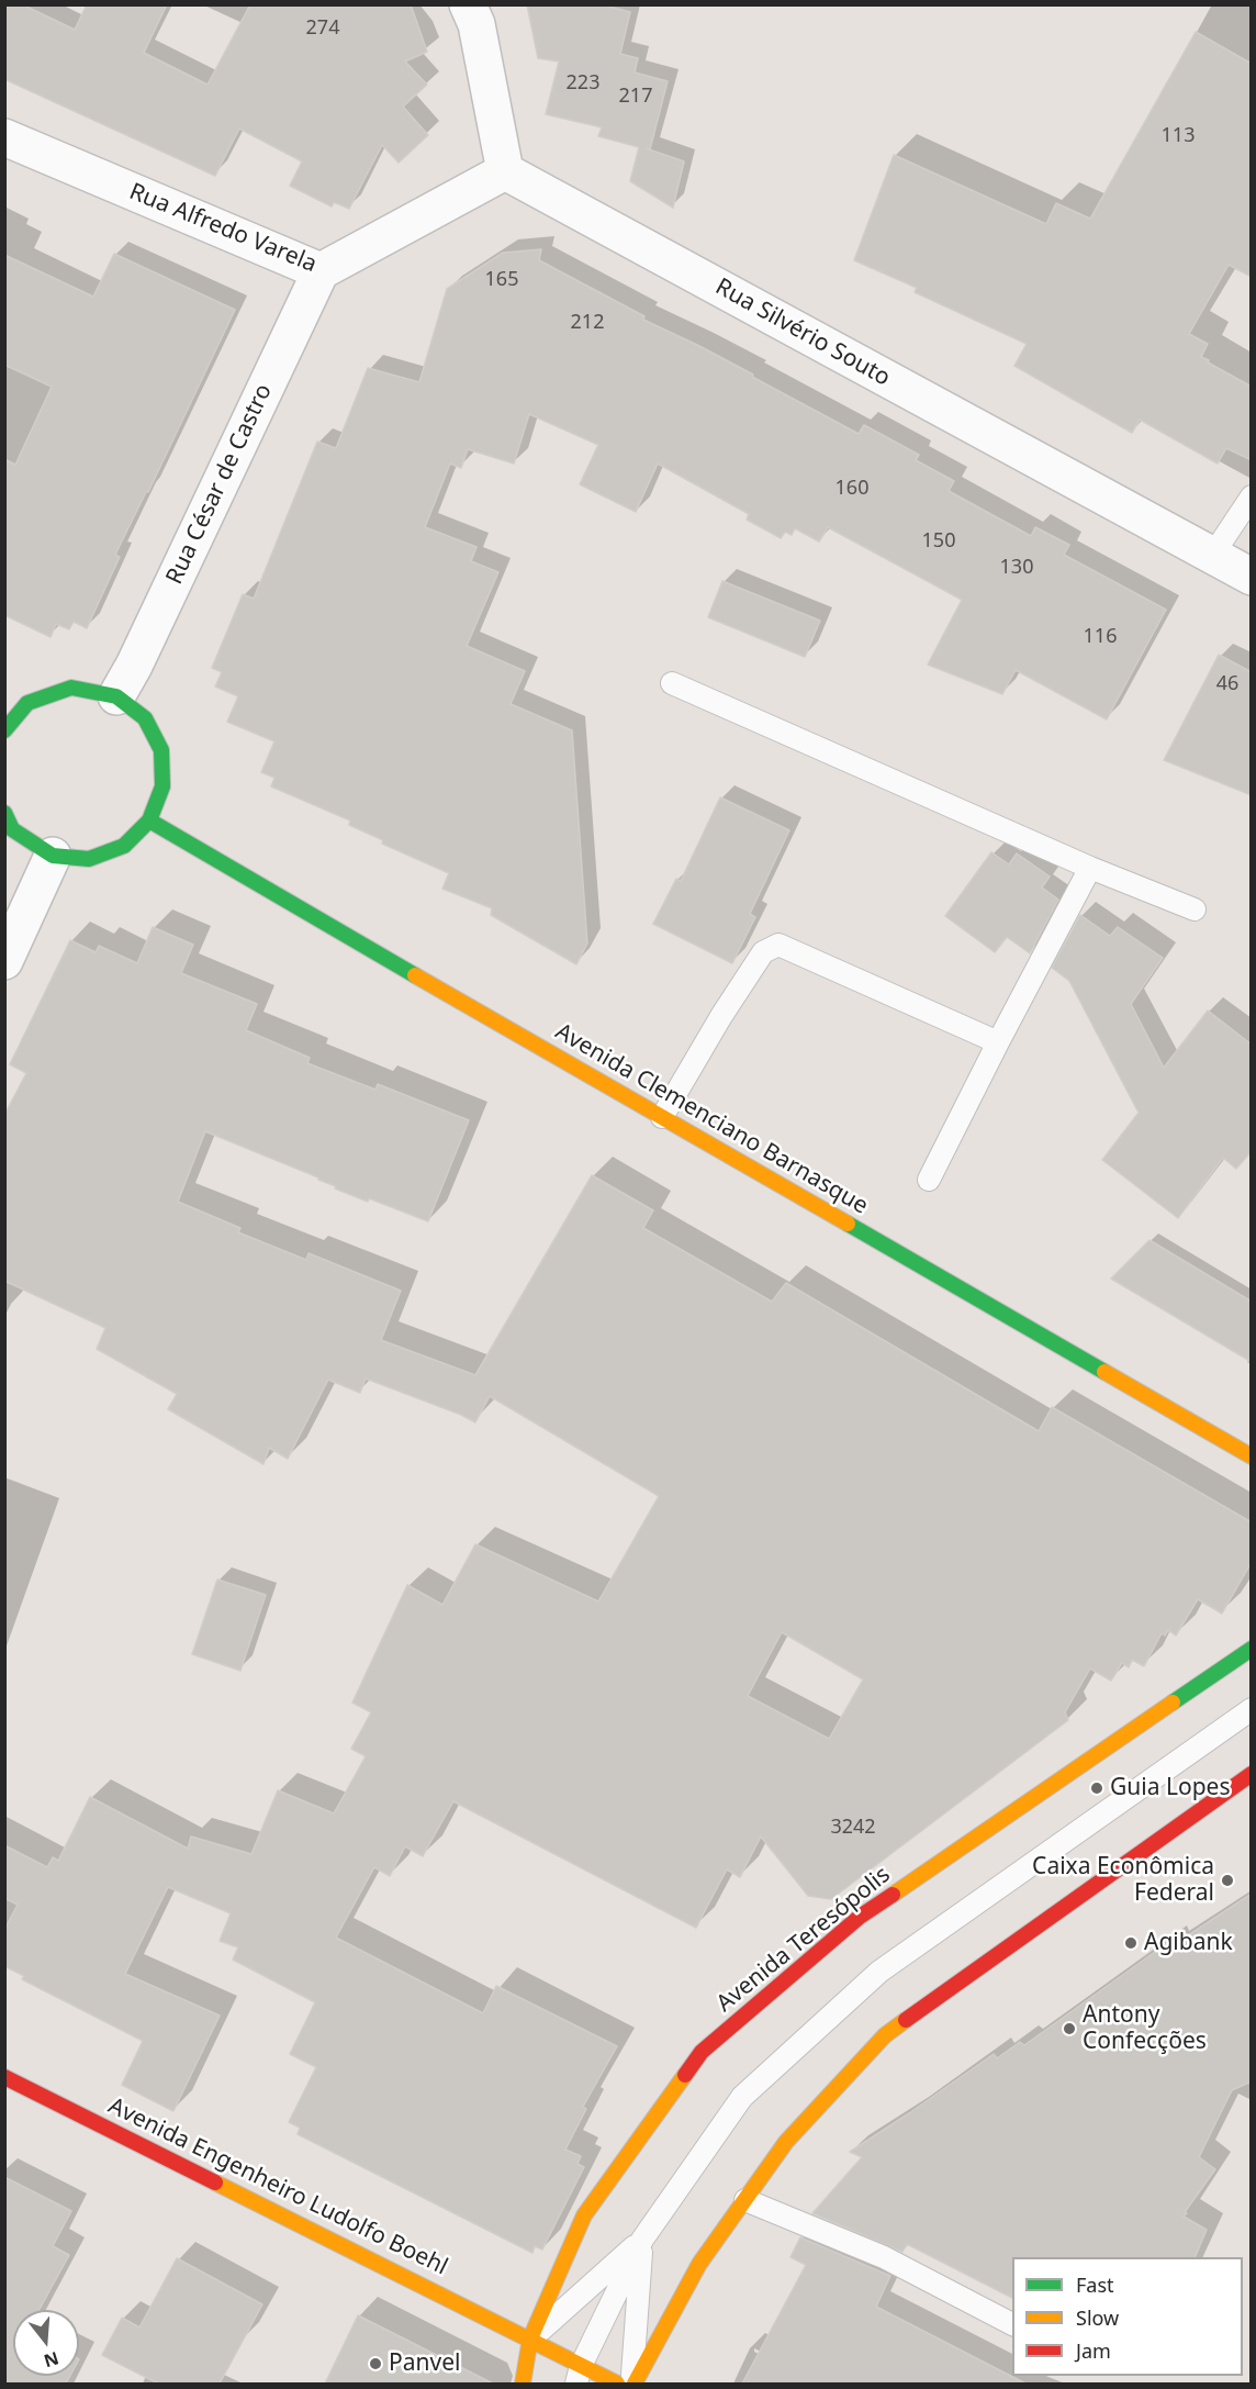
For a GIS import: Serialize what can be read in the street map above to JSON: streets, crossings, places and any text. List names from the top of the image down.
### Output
{
  "streets": {
    "street": [
      "Rua Alfredo Varela",
      "Rua Silvério Souto",
      "Rua César de Castro",
      "Avenida Clemenciano Barnasque",
      "Avenida Teresópolis",
      "Avenida Engenheiro Ludolfo Boehl"
    ]
  },
  "crossings": [
    ["Rua Alfredo Varela", "Rua Silvério Souto"],
    ["Rua Alfredo Varela", "Rua César de Castro"],
    ["Avenida Teresópolis", "Avenida Engenheiro Ludolfo Boehl"]
  ],
  "places": [
    "Guia Lopes",
    "Caixa Econômica Federal",
    "Agibank",
    "Antony Confecções",
    "Panvel"
  ],
  "house_numbers": [
    "274",
    "223",
    "217",
    "113",
    "165",
    "212",
    "160",
    "150",
    "130",
    "116",
    "46",
    "3242"
  ],
  "legend": ["Fast", "Slow", "Jam"],
  "north": "bottom"
}
